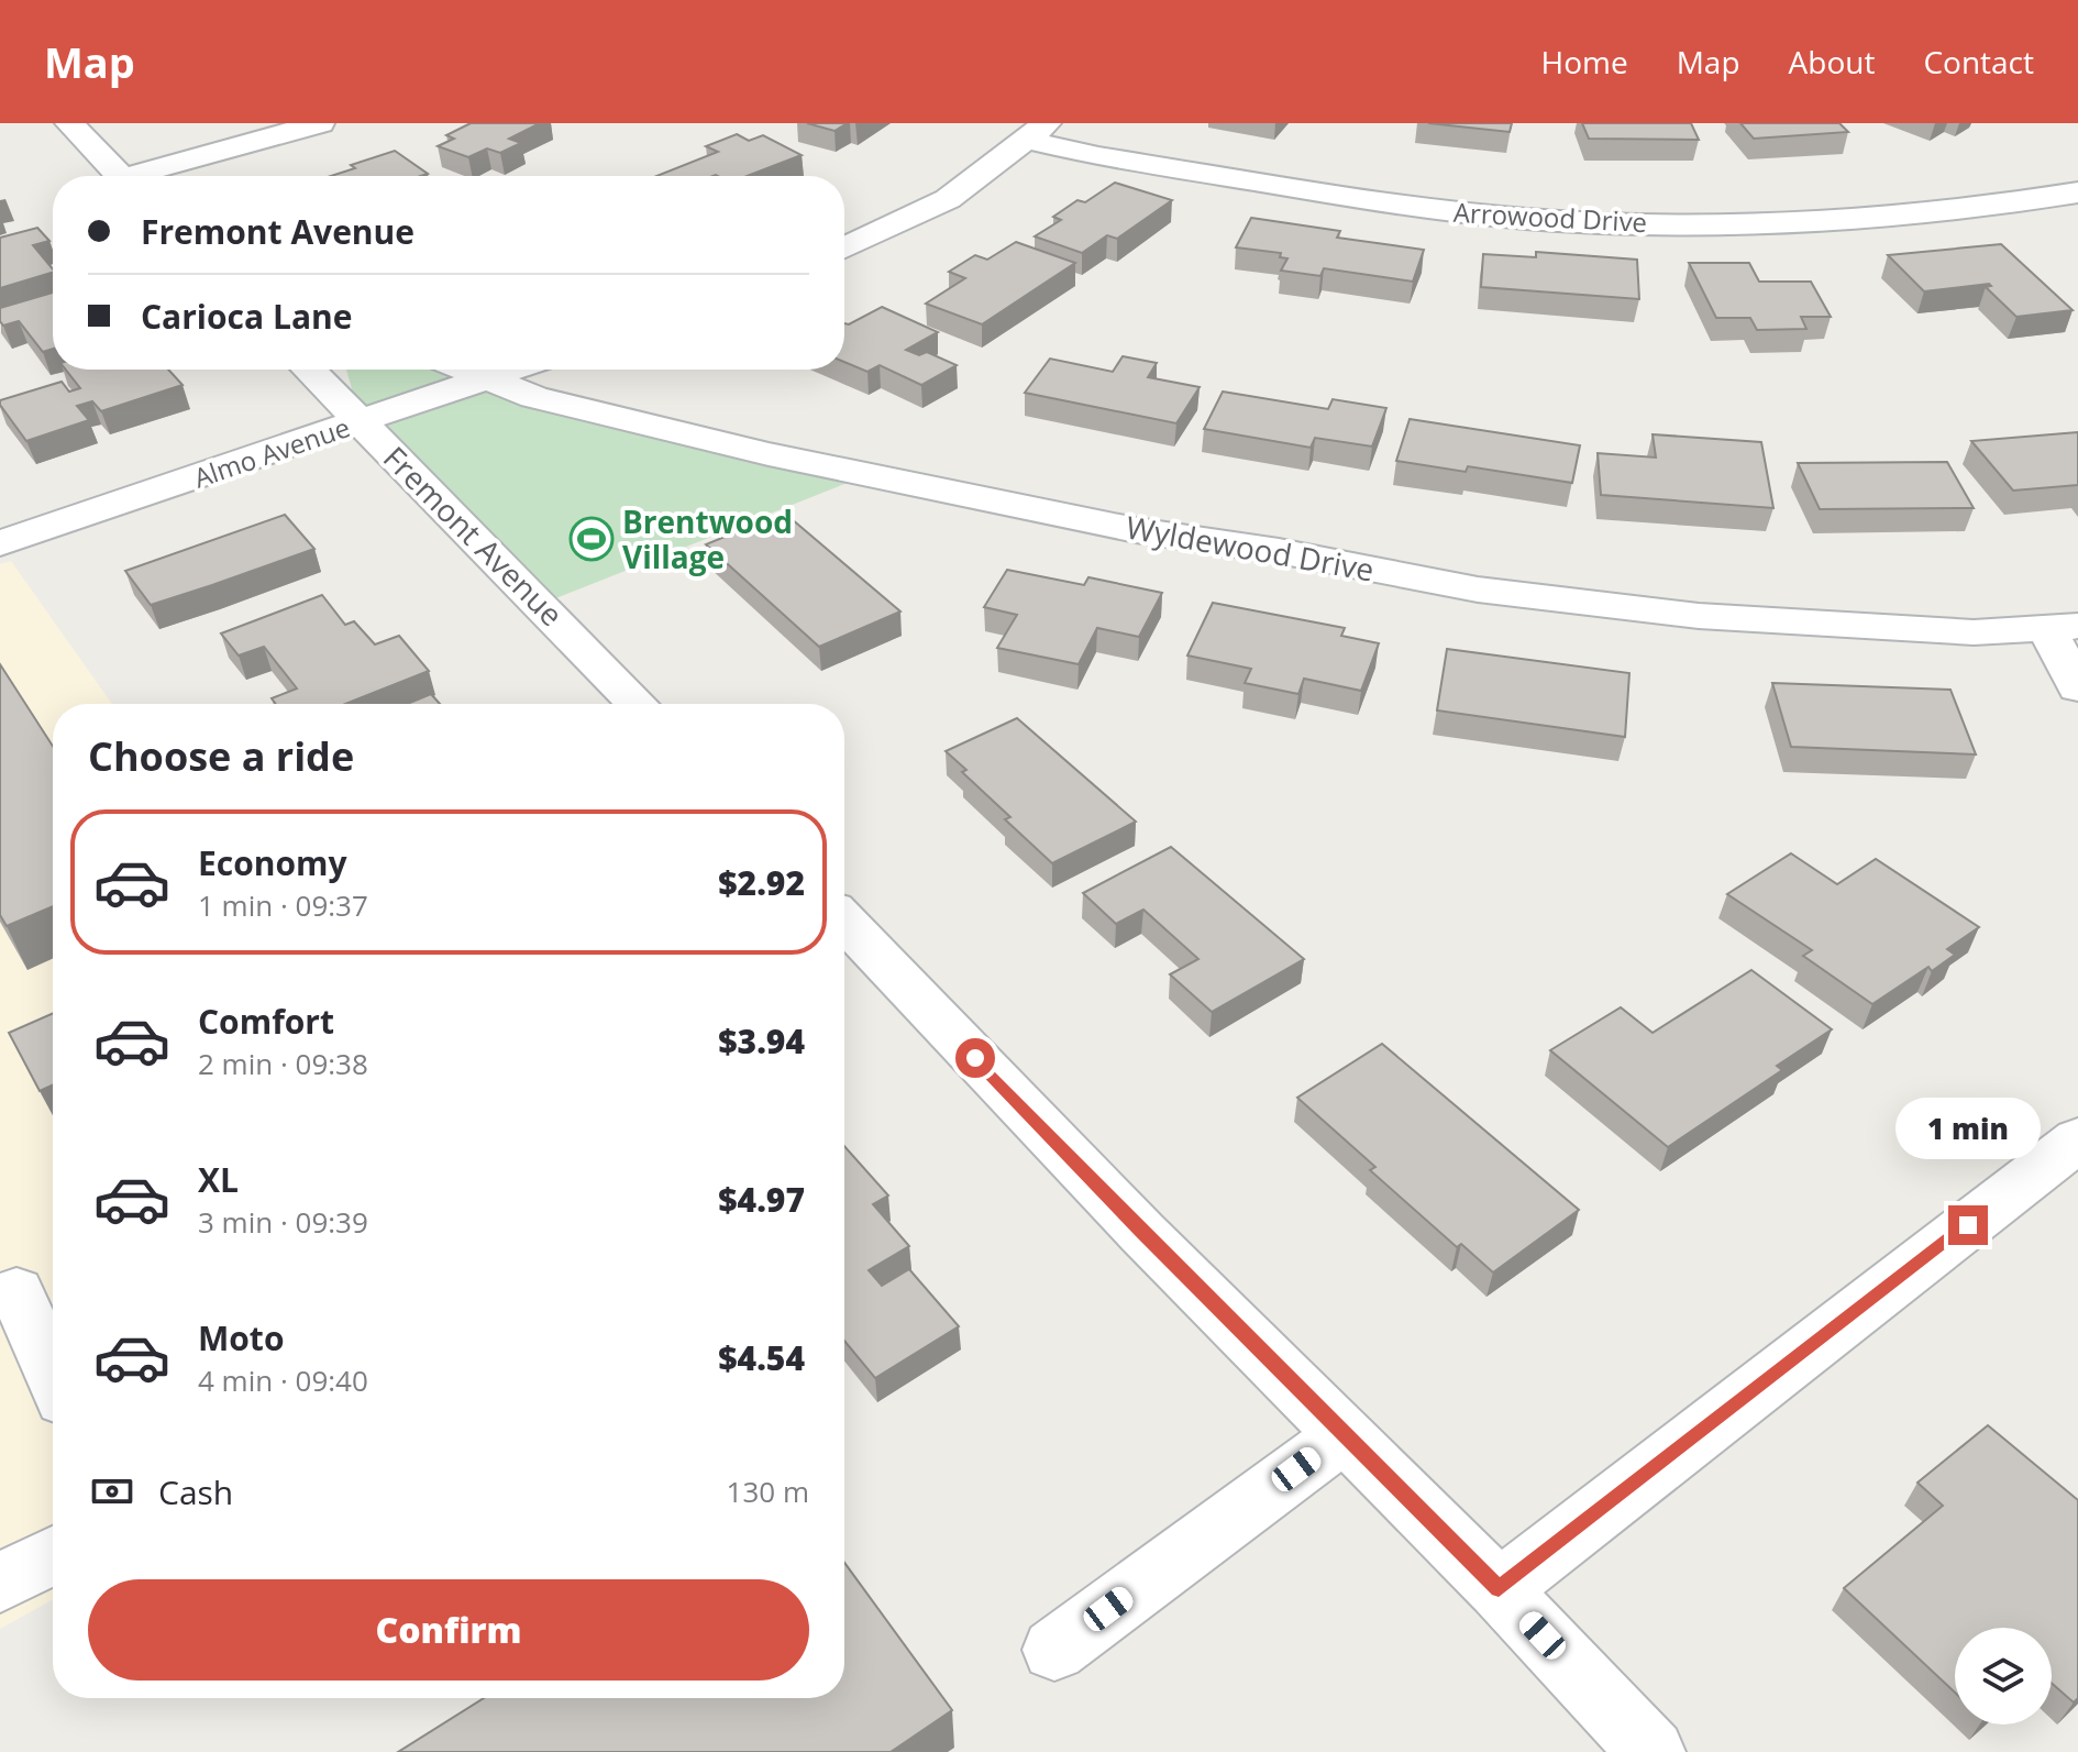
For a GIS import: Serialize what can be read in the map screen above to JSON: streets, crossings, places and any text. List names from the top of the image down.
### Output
{
  "streets": {
    "street": [
      "Arrowood Drive",
      "Almo Avenue",
      "Fremont Avenue",
      "Wyldewood Drive"
    ]
  },
  "crossings": [
    ["Almo Avenue", "Fremont Avenue"],
    ["Almo Avenue", "Wyldewood Drive"]
  ],
  "places": {
    "sports": ["Brentwood Village"]
  },
  "page": {
    "header": "Map",
    "nav": [
      "Home",
      "Map",
      "About",
      "Contact"
    ],
    "banner": ["Fremont Avenue", "Carioca Lane"],
    "heading": "Choose a ride",
    "list": [
      {
        "name": "Economy",
        "note": "1 min · 09:37",
        "value": "$2.92"
      },
      {
        "name": "Comfort",
        "note": "2 min · 09:38",
        "value": "$3.94"
      },
      {
        "name": "XL",
        "note": "3 min · 09:39",
        "value": "$4.97"
      },
      {
        "name": "Moto",
        "note": "4 min · 09:40",
        "value": "$4.54"
      }
    ],
    "bubble": "1 min",
    "pay": ["Cash", "130 m"],
    "buttons": "Confirm"
  }
}
